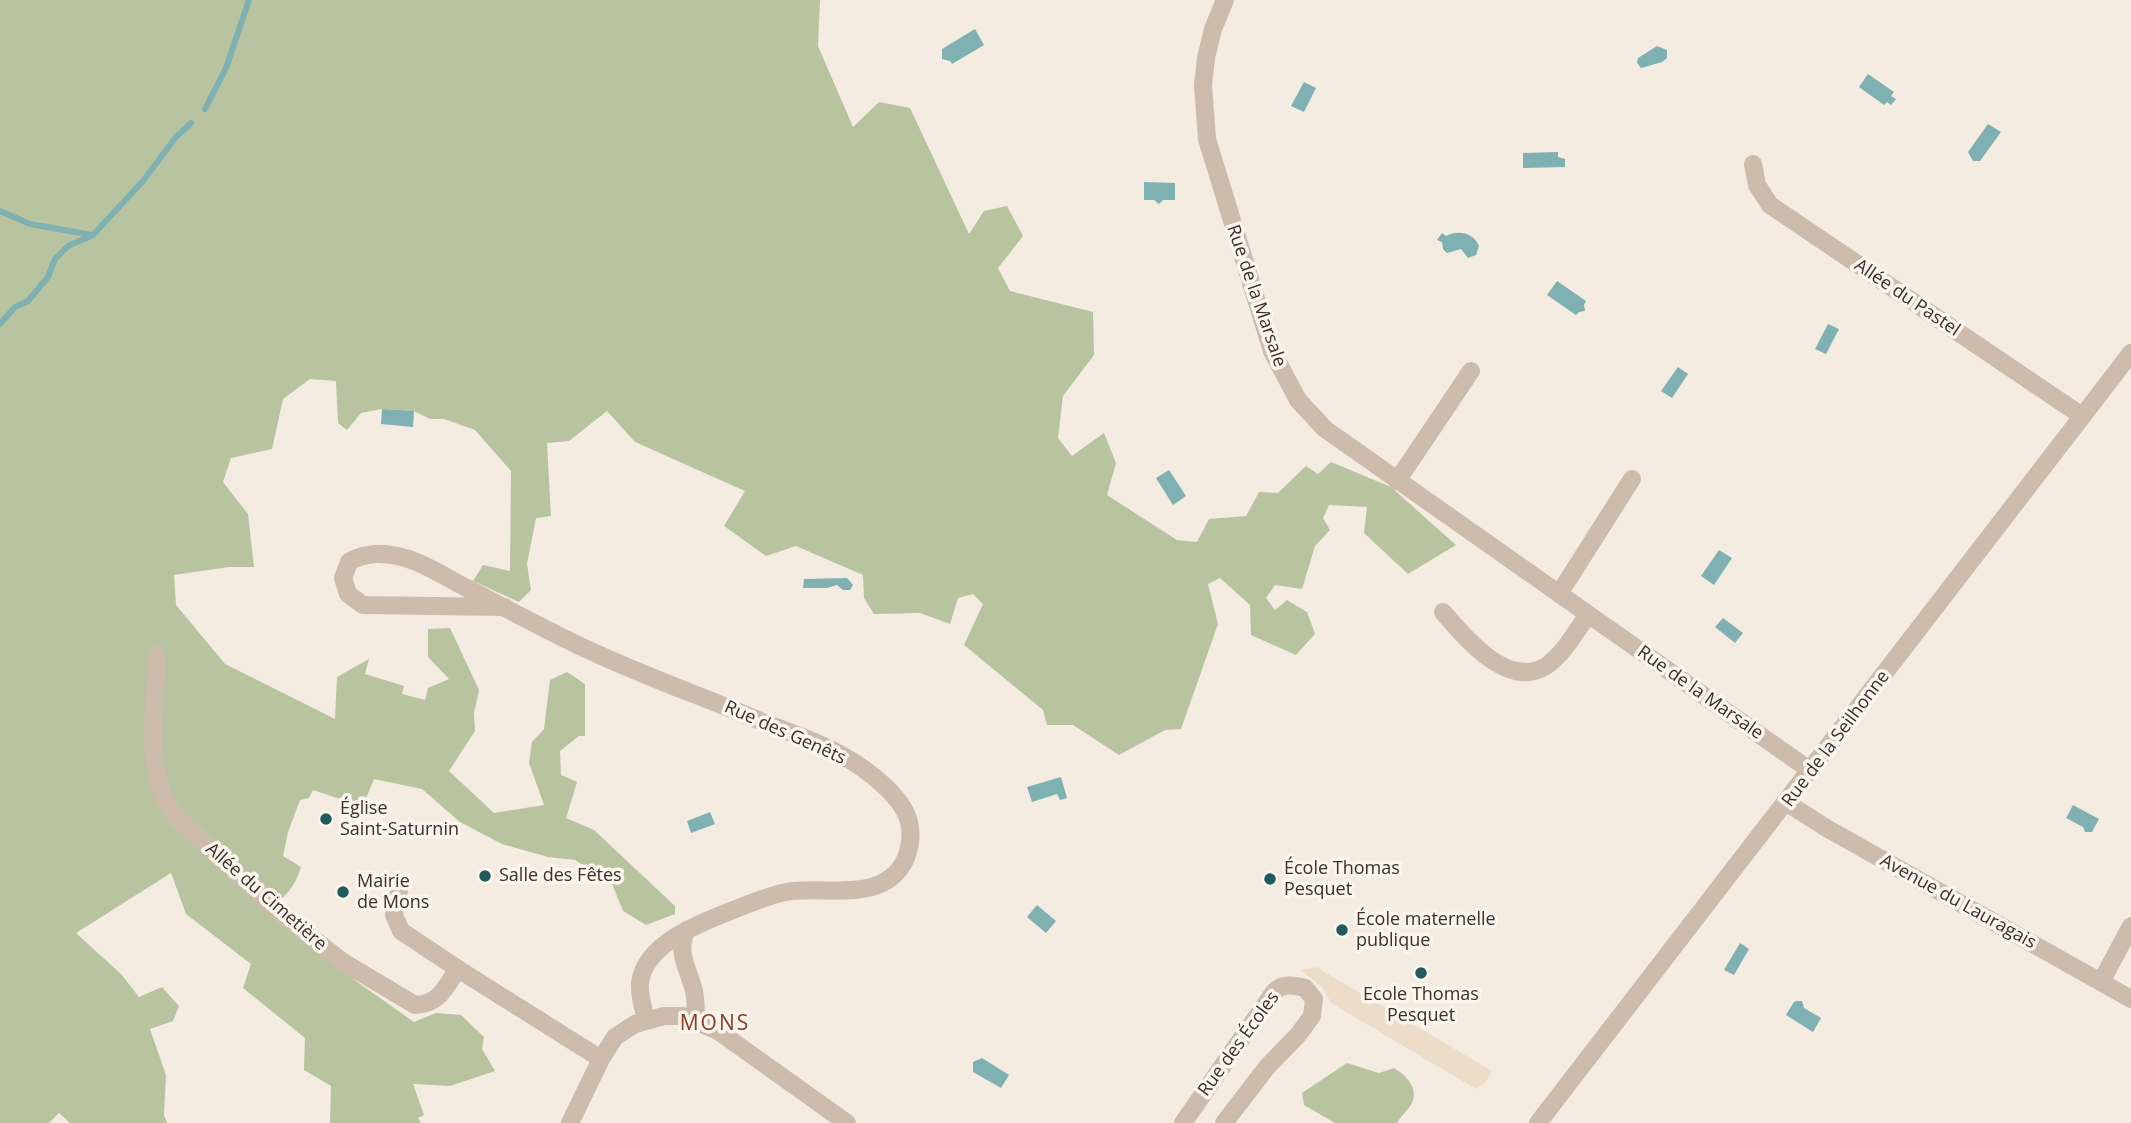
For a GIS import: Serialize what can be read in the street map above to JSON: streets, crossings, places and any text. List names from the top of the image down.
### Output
{
  "streets": {
    "street": [
      "Rue de la Marsale",
      "Allée du Pastel",
      "Rue des Genêts",
      "Rue de la Seilhonne",
      "Allée du Cimetière",
      "Avenue du Lauragais",
      "Rue des Écoles"
    ]
  },
  "crossings": [
    ["Rue de la Marsale", "Rue de la Seilhonne"],
    ["Allée du Pastel", "Rue de la Seilhonne"],
    ["Rue de la Seilhonne", "Avenue du Lauragais"]
  ],
  "districts": ["MONS"],
  "places": [
    "Église Saint-Saturnin",
    "Salle des Fêtes",
    "École Thomas Pesquet",
    "Mairie de Mons",
    "École maternelle publique",
    "Ecole Thomas Pesquet"
  ]
}
